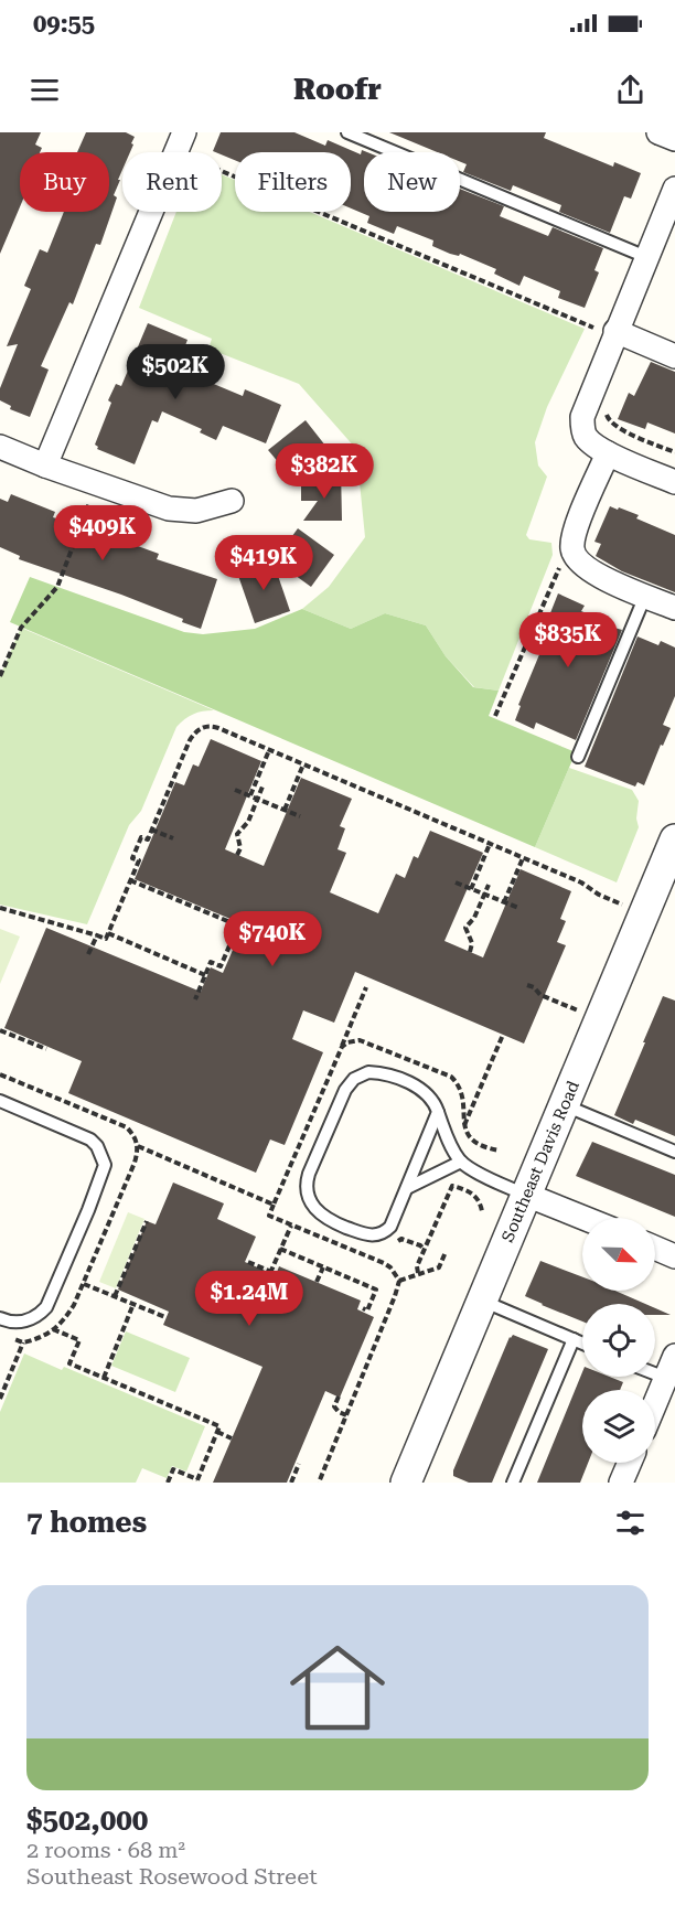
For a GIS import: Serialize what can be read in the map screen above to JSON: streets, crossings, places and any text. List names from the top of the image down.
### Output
{
  "streets": {
    "street": ["Southeast Davis Road"]
  },
  "north": "bottom right",
  "page": {
    "status": "09:55",
    "header": "Roofr",
    "chip": [
      "Buy",
      "Rent",
      "Filters",
      "New"
    ],
    "price": [
      "$502K",
      "$382K",
      "$409K",
      "$419K",
      "$835K",
      "$740K",
      "$1.24M"
    ],
    "heading": "7 homes",
    "list": [
      {
        "name": "$502,000",
        "note": "2 rooms · 68 m² · Southeast Rosewood Street"
      }
    ]
  }
}
